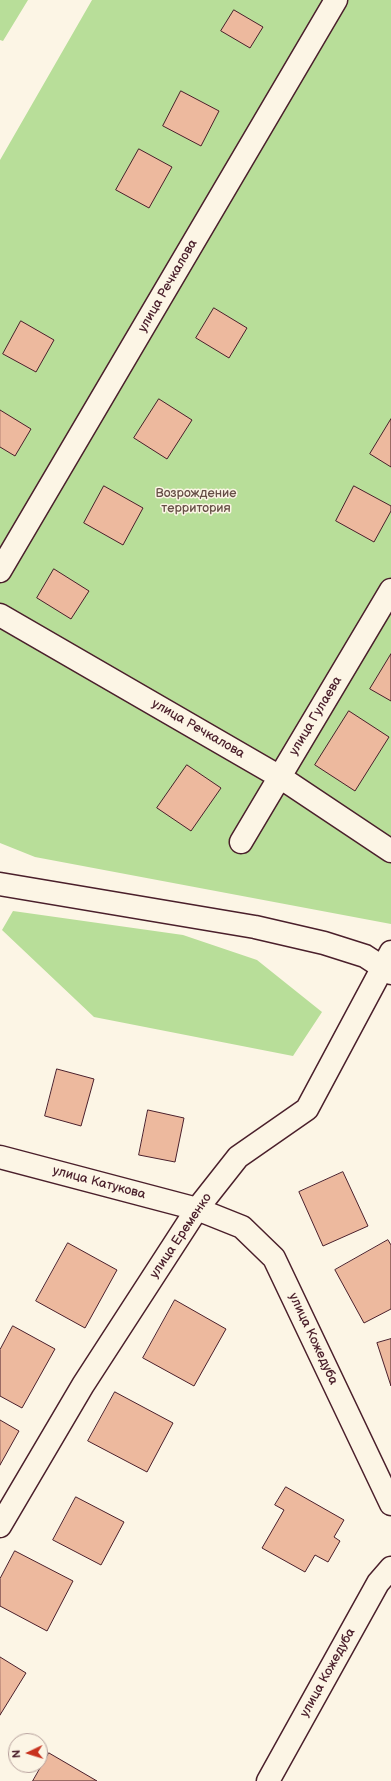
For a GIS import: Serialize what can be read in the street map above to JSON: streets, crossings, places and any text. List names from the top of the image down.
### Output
{
  "streets": {
    "street": [
      "улица Речкалова",
      "улица Гулаева",
      "улица Катукова",
      "улица Еременко",
      "улица Кожедуба"
    ]
  },
  "crossings": [
    ["улица Речкалова", "улица Гулаева"],
    ["улица Катукова", "улица Еременко"],
    ["улица Катукова", "улица Кожедуба"],
    ["улица Еременко", "улица Кожедуба"]
  ],
  "parks": ["Возрождение территория"],
  "north": "left"
}
